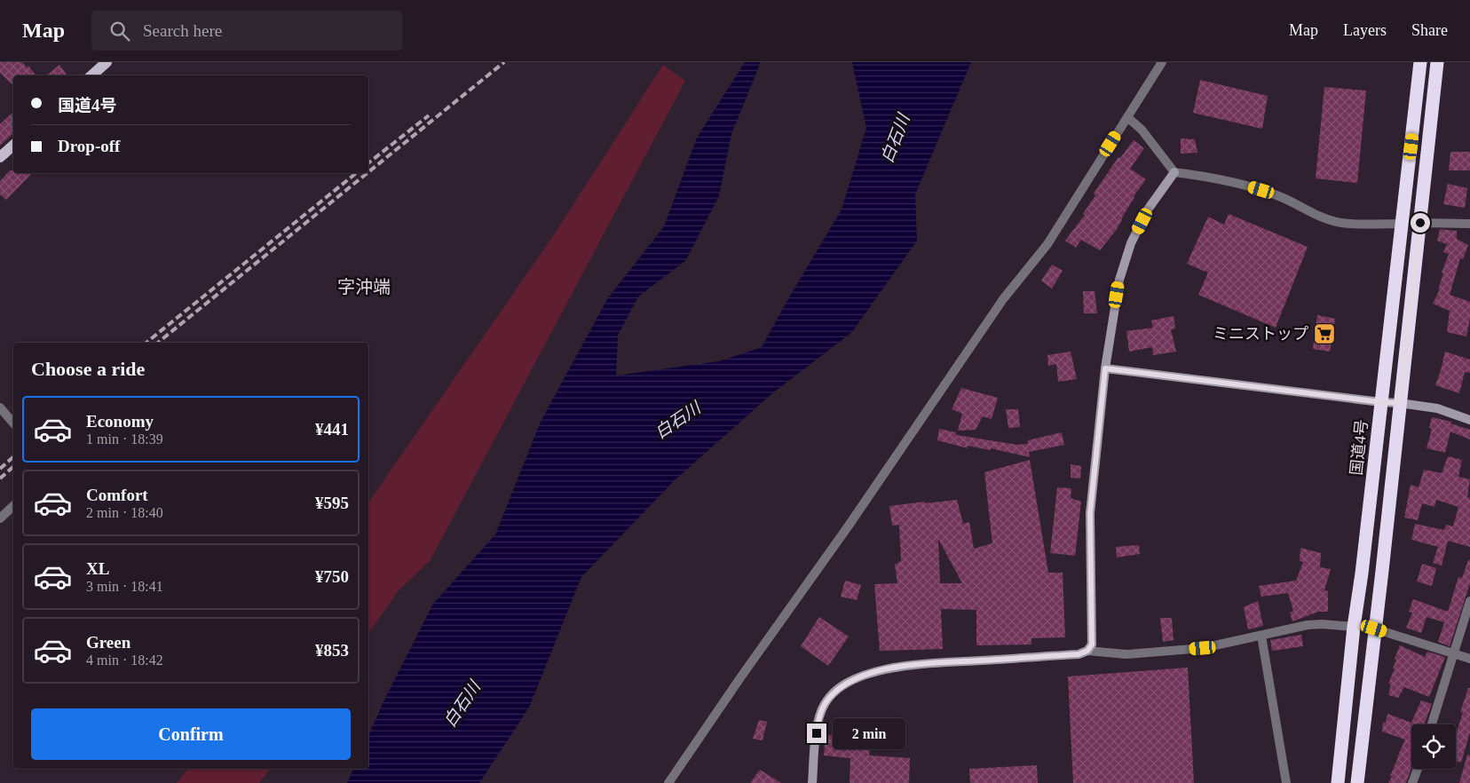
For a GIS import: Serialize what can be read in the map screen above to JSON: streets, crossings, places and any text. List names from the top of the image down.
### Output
{
  "streets": {
    "highway": ["国道4号"]
  },
  "districts": ["字沖端"],
  "water": ["白石川"],
  "places": {
    "supermarket": ["ミニストップ"]
  },
  "page": {
    "header": "Map",
    "search": "Search here",
    "nav": ["Map", "Layers", "Share"],
    "banner": ["国道4号", "Drop-off"],
    "heading": "Choose a ride",
    "list": [
      {
        "name": "Economy",
        "note": "1 min · 18:39",
        "value": "¥441"
      },
      {
        "name": "Comfort",
        "note": "2 min · 18:40",
        "value": "¥595"
      },
      {
        "name": "XL",
        "note": "3 min · 18:41",
        "value": "¥750"
      },
      {
        "name": "Green",
        "note": "4 min · 18:42",
        "value": "¥853"
      }
    ],
    "buttons": "Confirm",
    "bubble": "2 min"
  }
}
